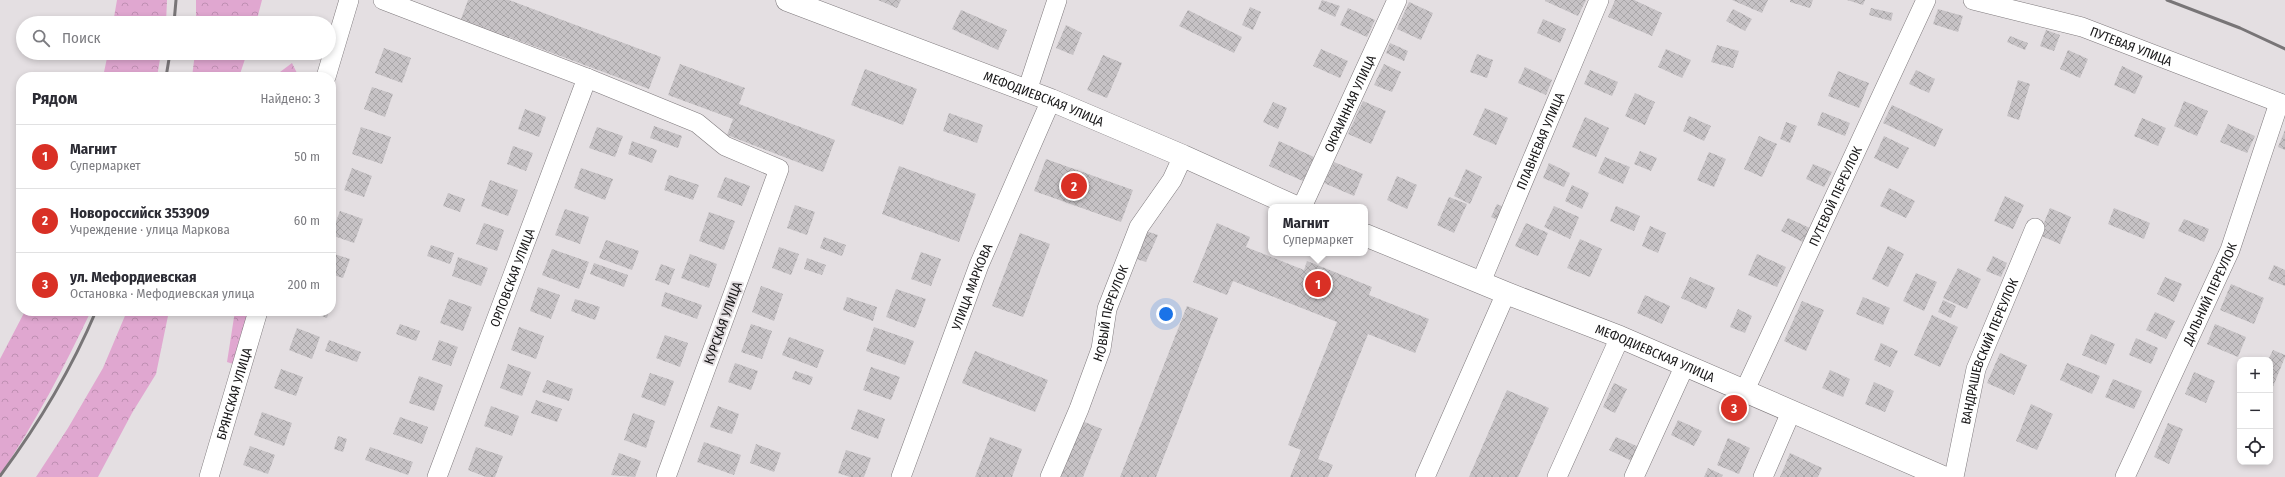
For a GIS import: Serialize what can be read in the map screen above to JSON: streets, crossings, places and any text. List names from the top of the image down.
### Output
{
  "streets": {
    "main road": ["МЕФОДИЕВСКАЯ УЛИЦА"],
    "street": [
      "ПУТЕВАЯ УЛИЦА",
      "ОКРАИННАЯ УЛИЦА",
      "ПЛАВНЕВАЯ УЛИЦА",
      "ПУТЕВОЙ ПЕРЕУЛОК",
      "ОРЛОВСКАЯ УЛИЦА",
      "УЛИЦА МАРКОВА",
      "ДАЛЬНИЙ ПЕРЕУЛОК",
      "НОВЫЙ ПЕРЕУЛОК",
      "КУРСКАЯ УЛИЦА",
      "ВАНДРАШЕВСКИЙ ПЕРЕУЛОК",
      "БРЯНСКАЯ УЛИЦА"
    ]
  },
  "crossings": [
    ["ПУТЕВАЯ УЛИЦА", "ДАЛЬНИЙ ПЕРЕУЛОК"],
    ["МЕФОДИЕВСКАЯ УЛИЦА", "ПЛАВНЕВАЯ УЛИЦА"],
    ["МЕФОДИЕВСКАЯ УЛИЦА", "ПУТЕВОЙ ПЕРЕУЛОК"],
    ["МЕФОДИЕВСКАЯ УЛИЦА", "УЛИЦА МАРКОВА"],
    ["МЕФОДИЕВСКАЯ УЛИЦА", "НОВЫЙ ПЕРЕУЛОК"],
    ["ОРЛОВСКАЯ УЛИЦА", "КУРСКАЯ УЛИЦА"]
  ],
  "page": {
    "search": "Поиск",
    "heading": ["Рядом", "Найдено: 3"],
    "list": [
      {
        "mark": "1",
        "name": "Магнит",
        "note": "Супермаркет",
        "value": "50 m"
      },
      {
        "mark": "2",
        "name": "Новороссийск 353909",
        "note": "Учреждение · улица Маркова",
        "value": "60 m"
      },
      {
        "mark": "3",
        "name": "ул. Мефордиевская",
        "note": "Остановка · Мефодиевская улица",
        "value": "200 m"
      }
    ],
    "pins": ["2", "1", "3"],
    "popup": ["Магнит", "Супермаркет"],
    "map_buttons": ["+", "−"]
  }
}
